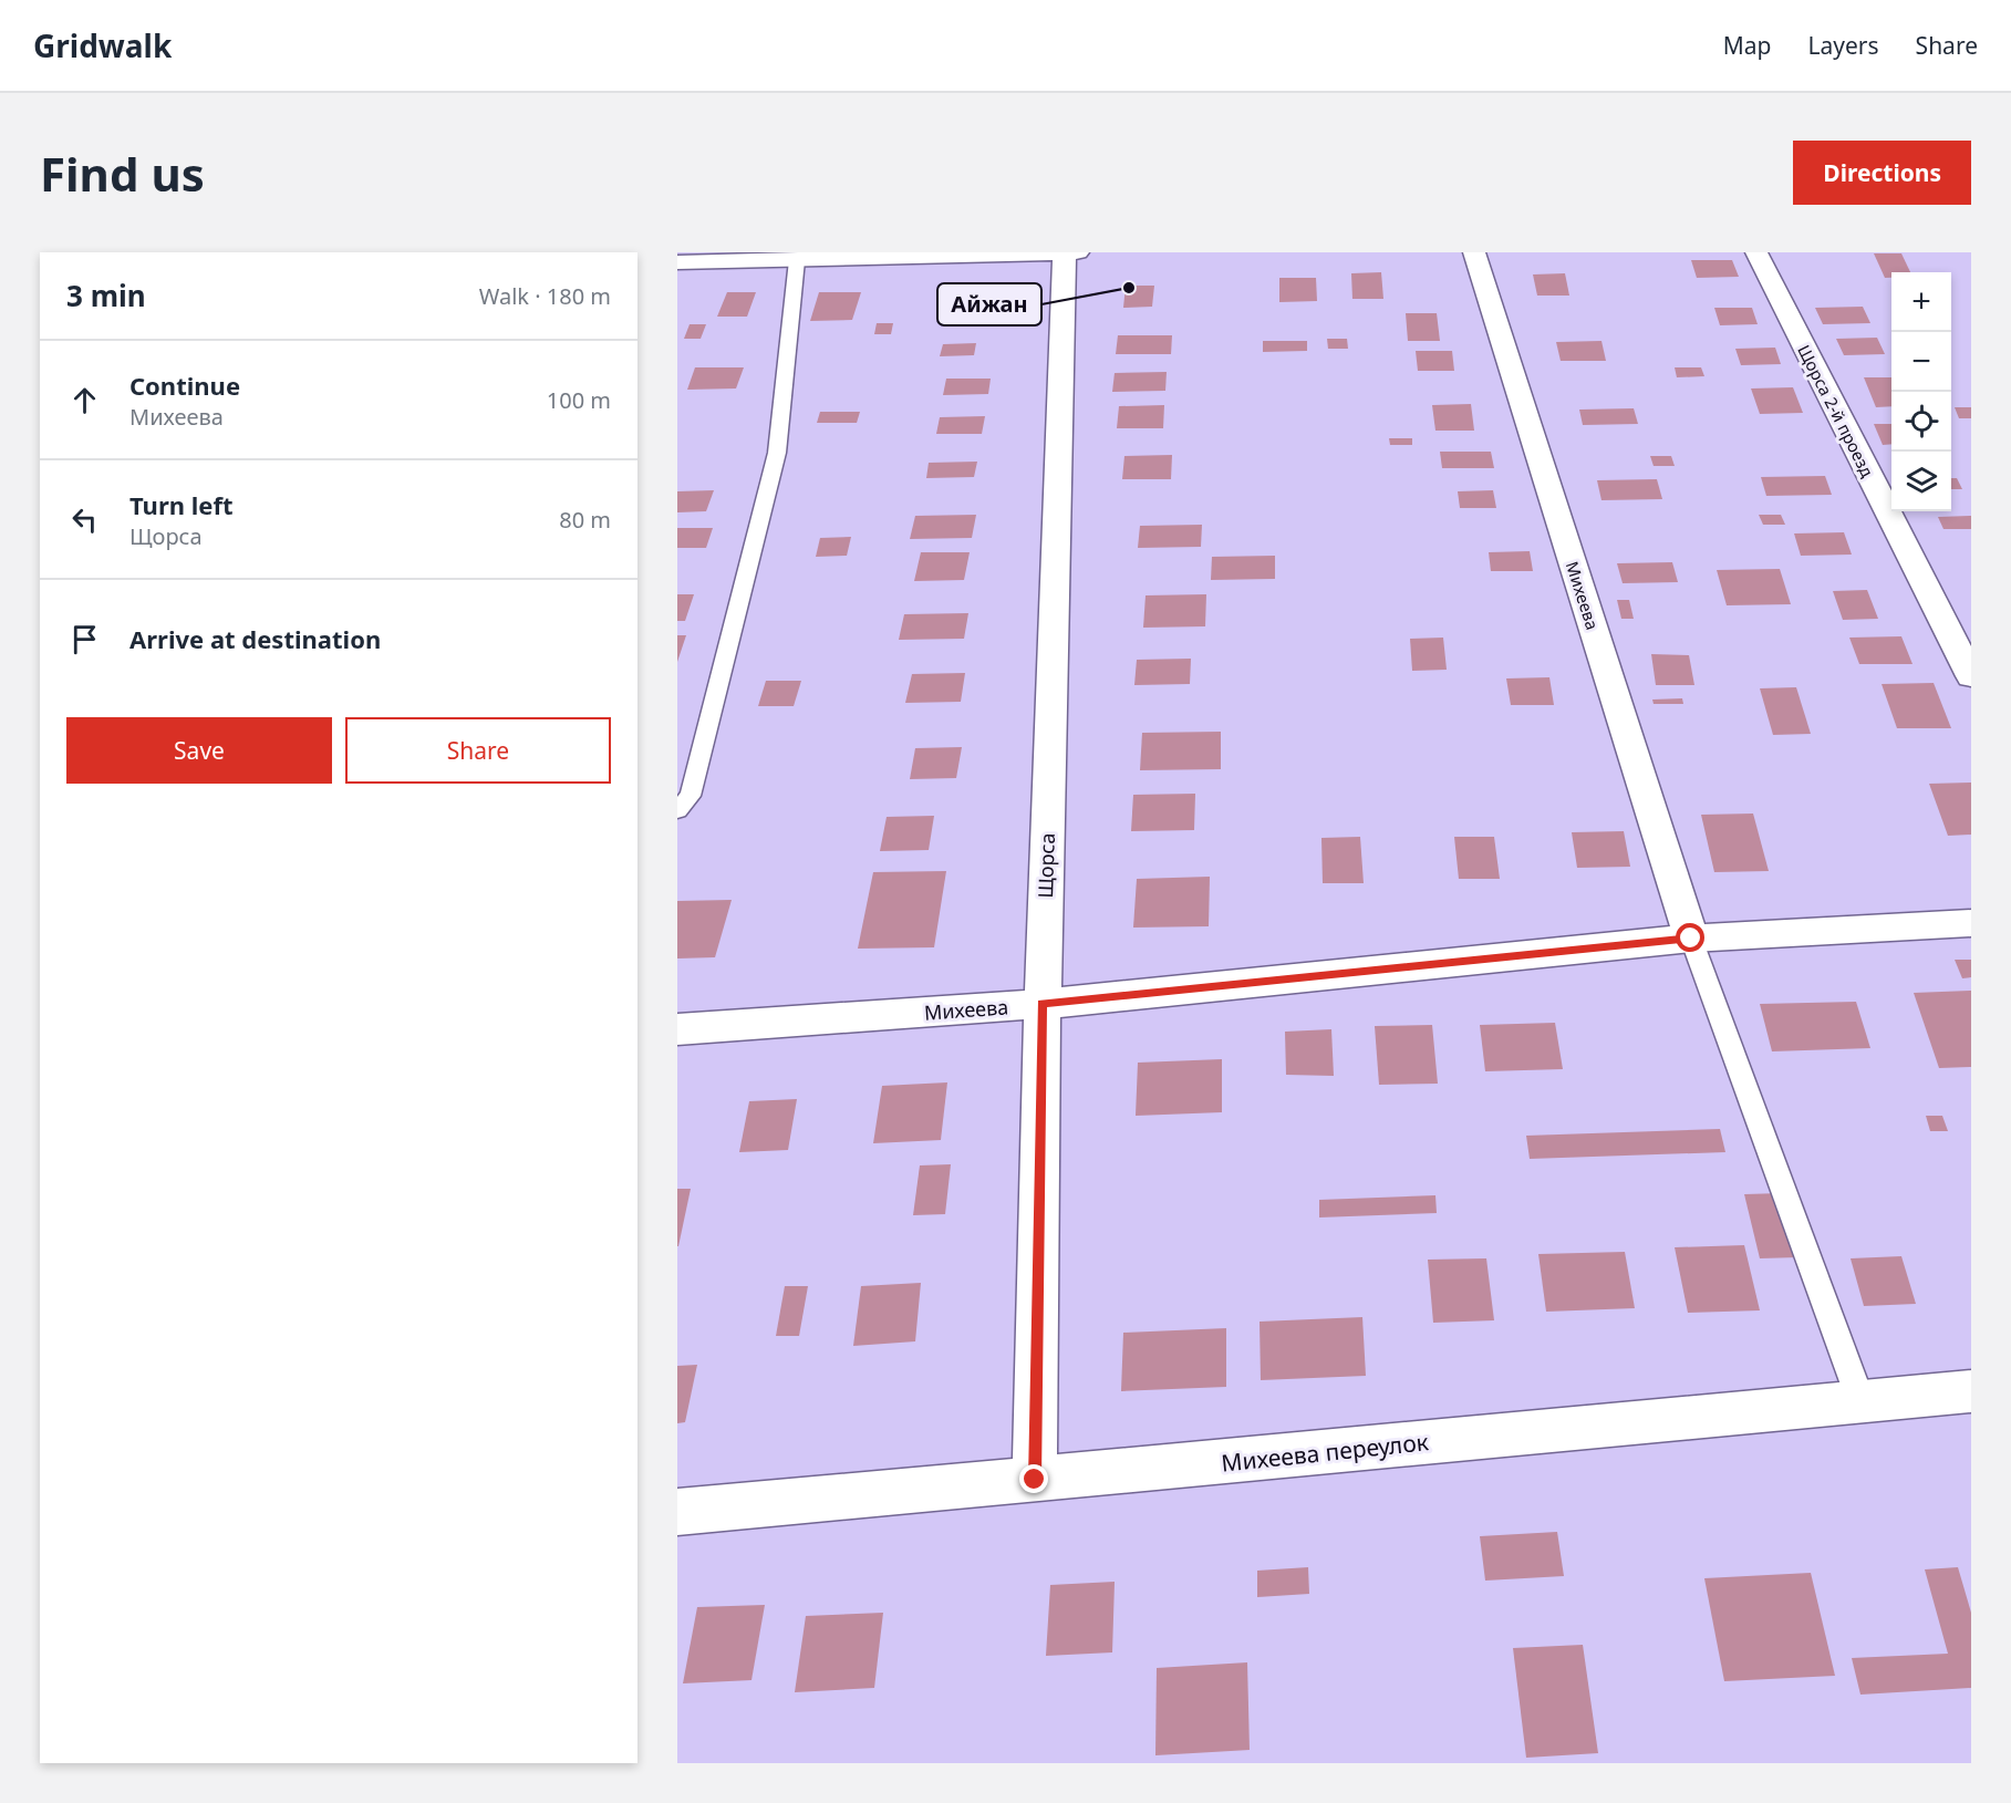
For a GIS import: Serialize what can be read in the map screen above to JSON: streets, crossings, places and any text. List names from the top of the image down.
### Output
{
  "streets": {
    "street": [
      "Щорса 2-й проезд",
      "Михеева",
      "Щорса",
      "Михеева переулок"
    ]
  },
  "crossings": [
    ["Михеева", "Щорса"],
    ["Щорса", "Михеева переулок"]
  ],
  "places": ["Айжан"],
  "page": {
    "header": "Gridwalk",
    "nav": ["Map", "Layers", "Share"],
    "buttons": [
      "Directions",
      ["Save", "Share"]
    ],
    "title": "Find us",
    "heading": ["3 min", "Walk · 180 m"],
    "map_buttons": ["+", "−"],
    "list": [
      ["Continue", "Михеева", "100 m"],
      ["Turn left", "Щорса", "80 m"],
      "Arrive at destination"
    ]
  }
}
